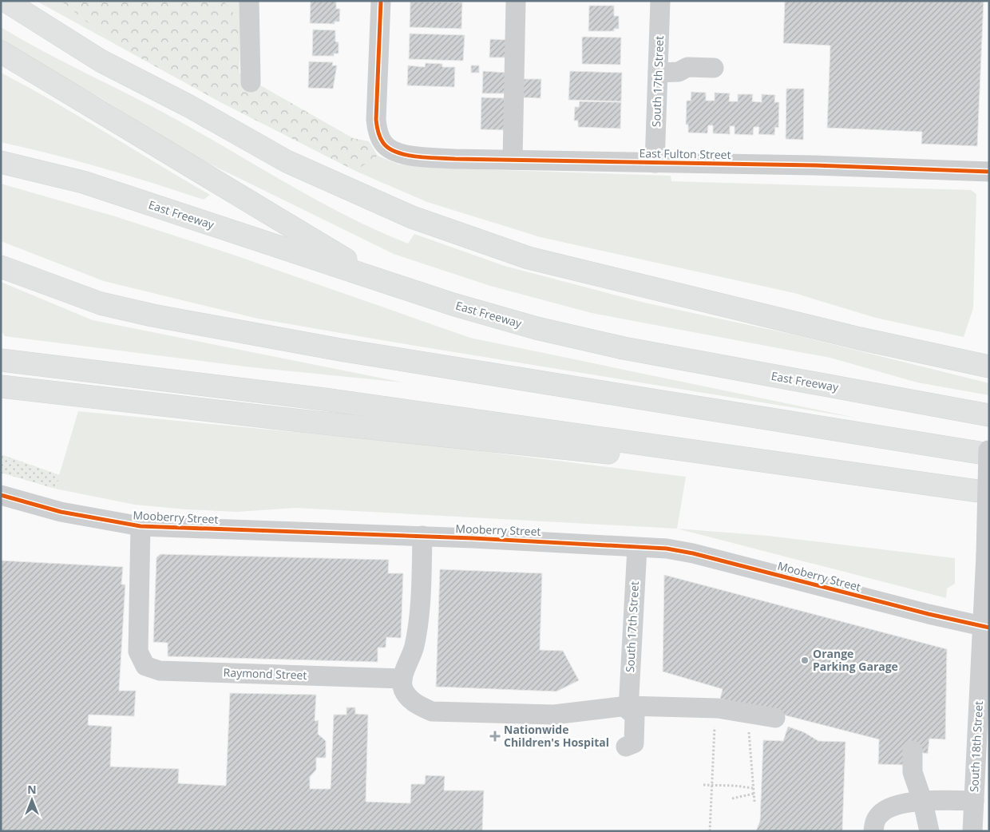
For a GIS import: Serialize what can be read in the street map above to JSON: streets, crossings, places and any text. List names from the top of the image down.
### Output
{
  "streets": {
    "highway": ["East Freeway"],
    "street": [
      "South 17th Street",
      "East Fulton Street",
      "Mooberry Street",
      "Raymond Street",
      "South 18th Street"
    ]
  },
  "crossings": [
    ["South 17th Street", "East Fulton Street"],
    ["South 17th Street", "Mooberry Street"],
    ["Mooberry Street", "Raymond Street"],
    ["Mooberry Street", "South 18th Street"]
  ],
  "places": {
    "other": ["Orange Parking Garage"],
    "health": ["Nationwide Children's Hospital"]
  },
  "north": "top"
}
